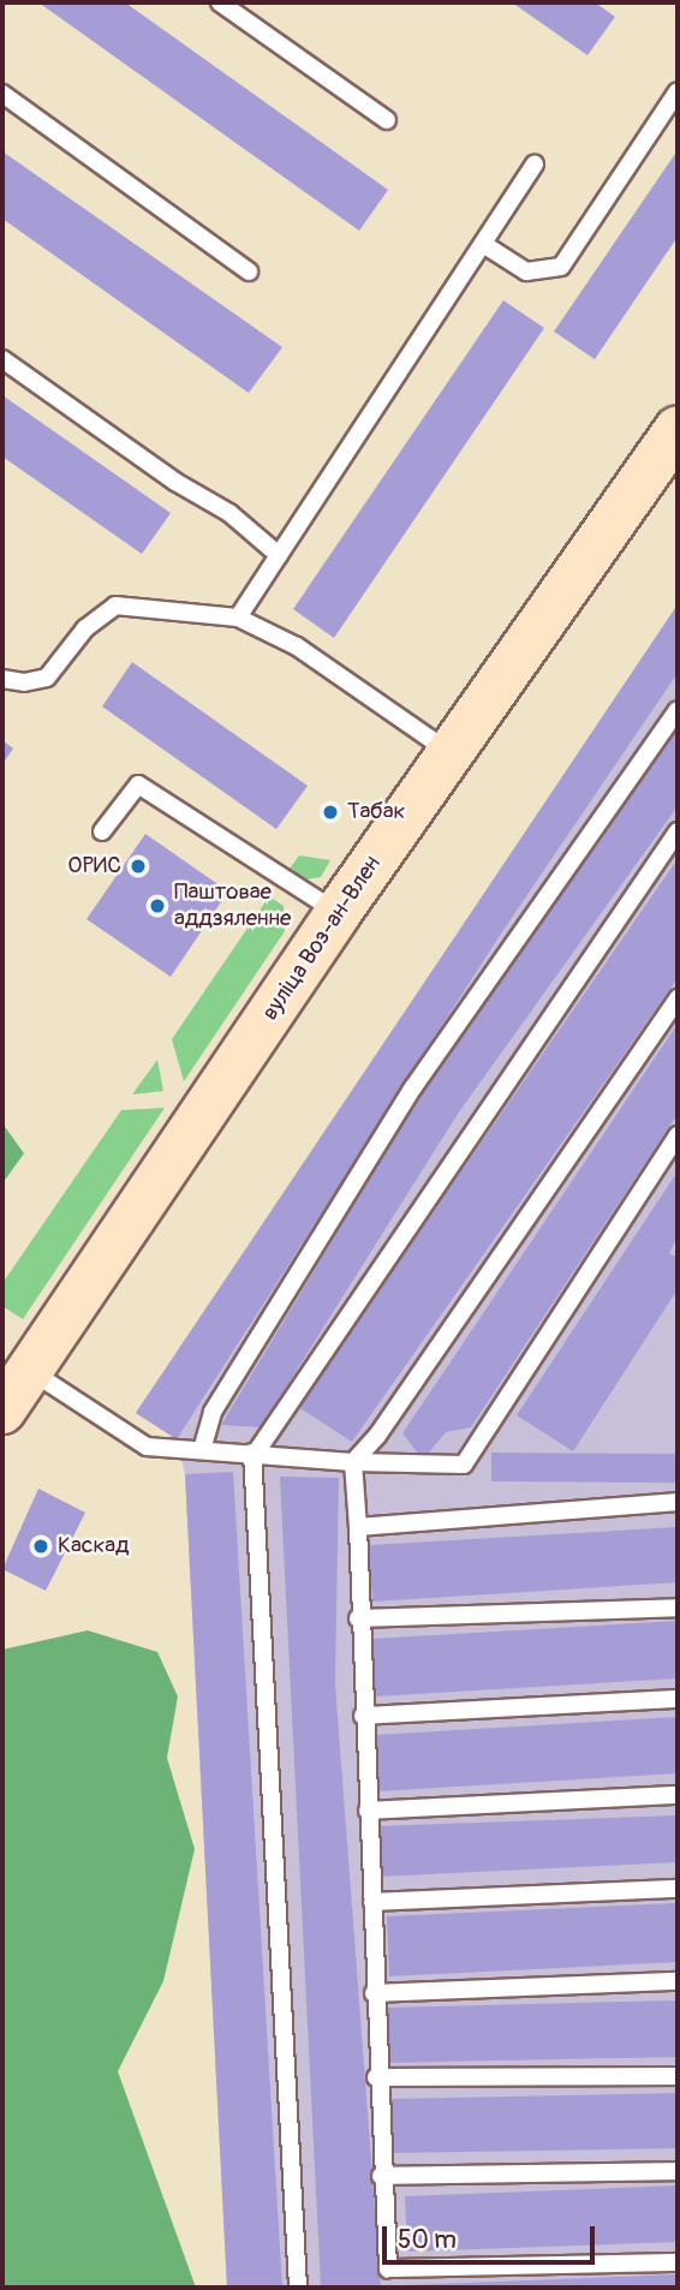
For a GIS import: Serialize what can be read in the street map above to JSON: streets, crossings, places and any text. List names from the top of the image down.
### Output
{
  "streets": {
    "main road": ["вуліца Воз-ан-Влен"]
  },
  "places": [
    "Табак",
    "ОРИС",
    "Паштовае аддзяленне",
    "Каскад"
  ],
  "scale_bar": "50 m"
}
